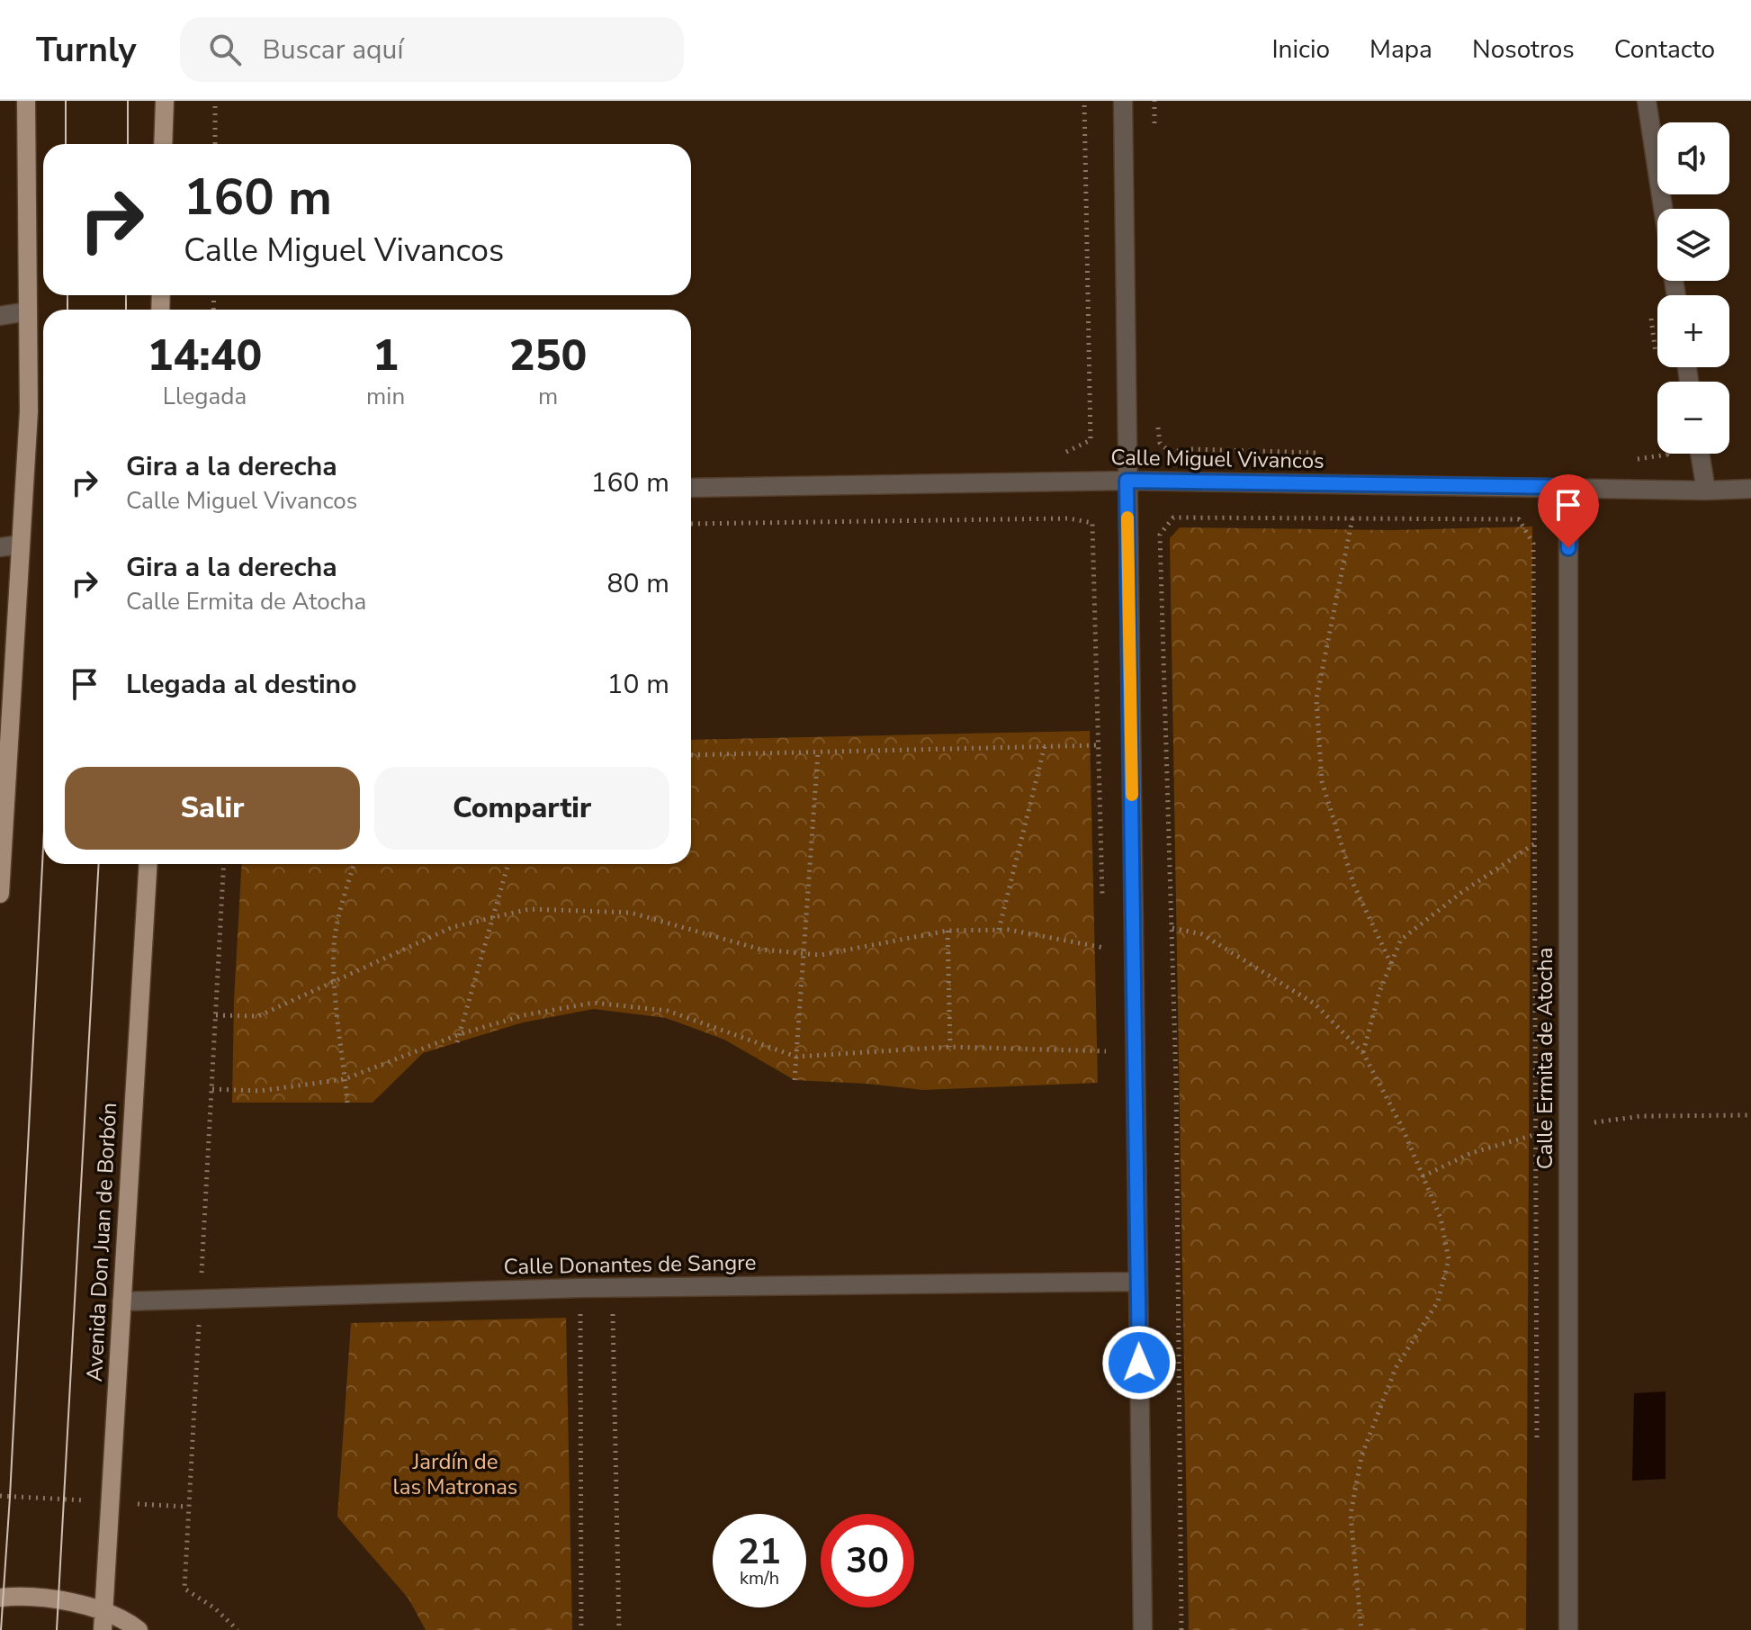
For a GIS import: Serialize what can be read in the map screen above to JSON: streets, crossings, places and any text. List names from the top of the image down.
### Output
{
  "streets": {
    "main road": ["Avenida Don Juan de Borbón"],
    "street": ["Calle Miguel Vivancos", "Calle Ermita de Atocha", "Calle Donantes de Sangre"]
  },
  "crossings": [
    ["Calle Miguel Vivancos", "Calle Ermita de Atocha"],
    ["Avenida Don Juan de Borbón", "Calle Donantes de Sangre"]
  ],
  "parks": ["Jardín de las Matronas"],
  "page": {
    "header": "Turnly",
    "search": "Buscar aquí",
    "nav": [
      "Inicio",
      "Mapa",
      "Nosotros",
      "Contacto"
    ],
    "map_buttons": ["+", "−"],
    "turn": ["160 m", "Calle Miguel Vivancos"],
    "eta": [
      "14:40",
      "Llegada",
      "1",
      "min",
      "250",
      "m"
    ],
    "list": [
      {
        "name": "Gira a la derecha",
        "note": "Calle Miguel Vivancos",
        "value": "160 m"
      },
      {
        "name": "Gira a la derecha",
        "note": "Calle Ermita de Atocha",
        "value": "80 m"
      },
      {
        "name": "Llegada al destino",
        "value": "10 m"
      }
    ],
    "buttons": ["Salir", "Compartir"],
    "speed": "21 km/h",
    "limit": "30"
  }
}
